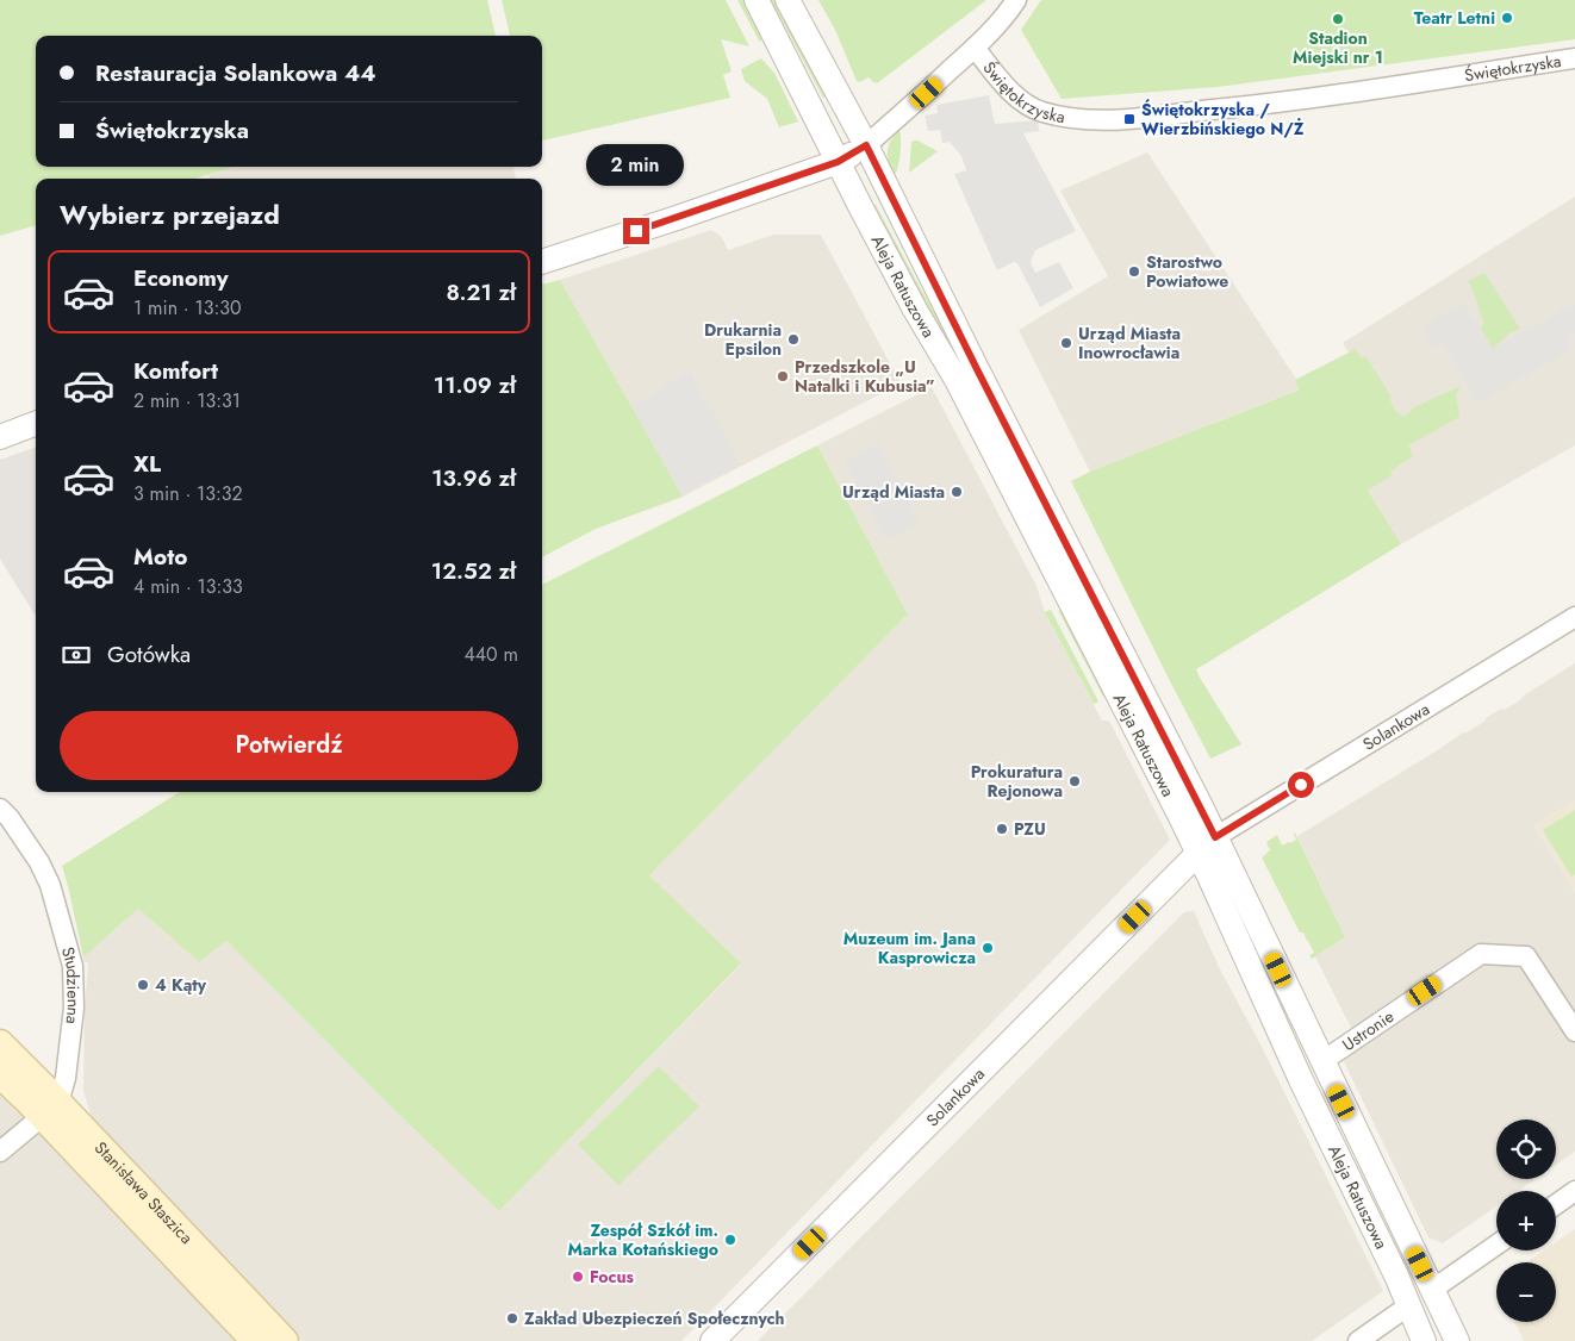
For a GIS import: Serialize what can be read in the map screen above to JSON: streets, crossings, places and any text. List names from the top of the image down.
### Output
{
  "streets": {
    "main road": ["Stanisława Staszica"],
    "street": [
      "Świętokrzyska",
      "Aleja Ratuszowa",
      "Solankowa",
      "Studzienna",
      "Ustronie"
    ]
  },
  "crossings": [
    ["Świętokrzyska", "Aleja Ratuszowa"],
    ["Aleja Ratuszowa", "Solankowa"],
    ["Aleja Ratuszowa", "Ustronie"],
    ["Studzienna", "Stanisława Staszica"]
  ],
  "places": {
    "other": [
      "Teatr Letni",
      "Stadion Miejski nr 1",
      "Starostwo Powiatowe",
      "Drukarnia Epsilon",
      "Urząd Miasta Inowrocławia",
      "Przedszkole „U Natalki i Kubusia”",
      "Urząd Miasta",
      "Prokuratura Rejonowa",
      "PZU",
      "Muzeum im. Jana Kasprowicza",
      "4 Kąty",
      "Zespół Szkół im. Marka Kotańskiego",
      "Focus",
      "Zakład Ubezpieczeń Społecznych"
    ],
    "transit": ["Świętokrzyska / Wierzbińskiego N/Ż"]
  },
  "page": {
    "banner": ["Restauracja Solankowa 44", "Świętokrzyska"],
    "bubble": "2 min",
    "heading": "Wybierz przejazd",
    "list": [
      {
        "name": "Economy",
        "note": "1 min · 13:30",
        "value": "8.21 zł"
      },
      {
        "name": "Komfort",
        "note": "2 min · 13:31",
        "value": "11.09 zł"
      },
      {
        "name": "XL",
        "note": "3 min · 13:32",
        "value": "13.96 zł"
      },
      {
        "name": "Moto",
        "note": "4 min · 13:33",
        "value": "12.52 zł"
      }
    ],
    "pay": ["Gotówka", "440 m"],
    "buttons": "Potwierdź",
    "map_buttons": ["+", "−"]
  }
}
